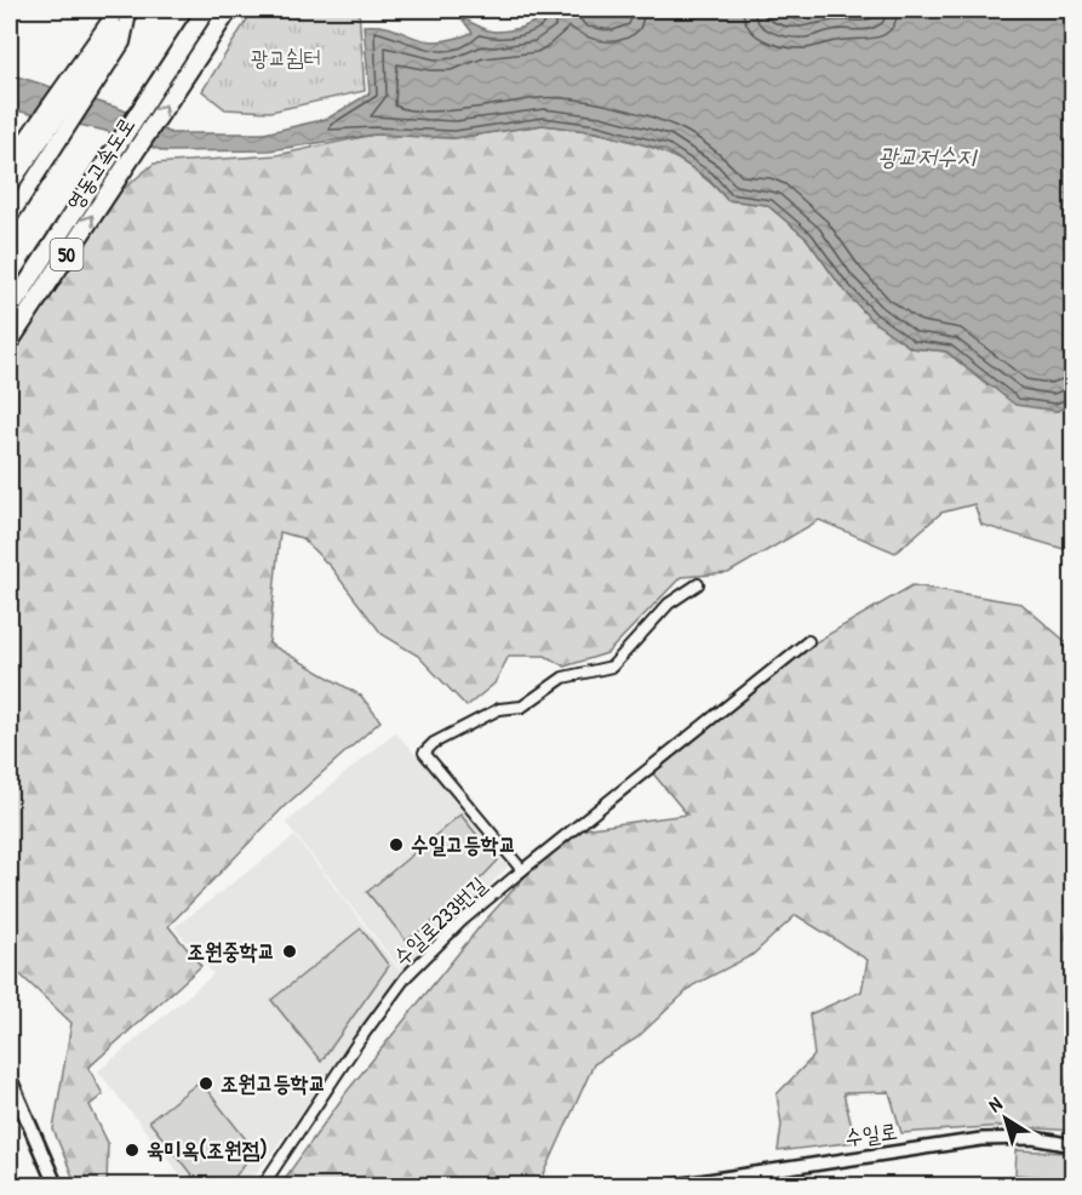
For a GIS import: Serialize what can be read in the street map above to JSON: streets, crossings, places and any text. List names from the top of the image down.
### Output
{
  "streets": {
    "highway": ["영동고속도로", "50"],
    "street": ["수일로233번길", "수일로"]
  },
  "water": ["광교저수지"],
  "parks": ["광교쉼터"],
  "places": [
    "수일고등학교",
    "조원중학교",
    "조원고등학교",
    "육미옥(조원점)"
  ],
  "north": "top left"
}
